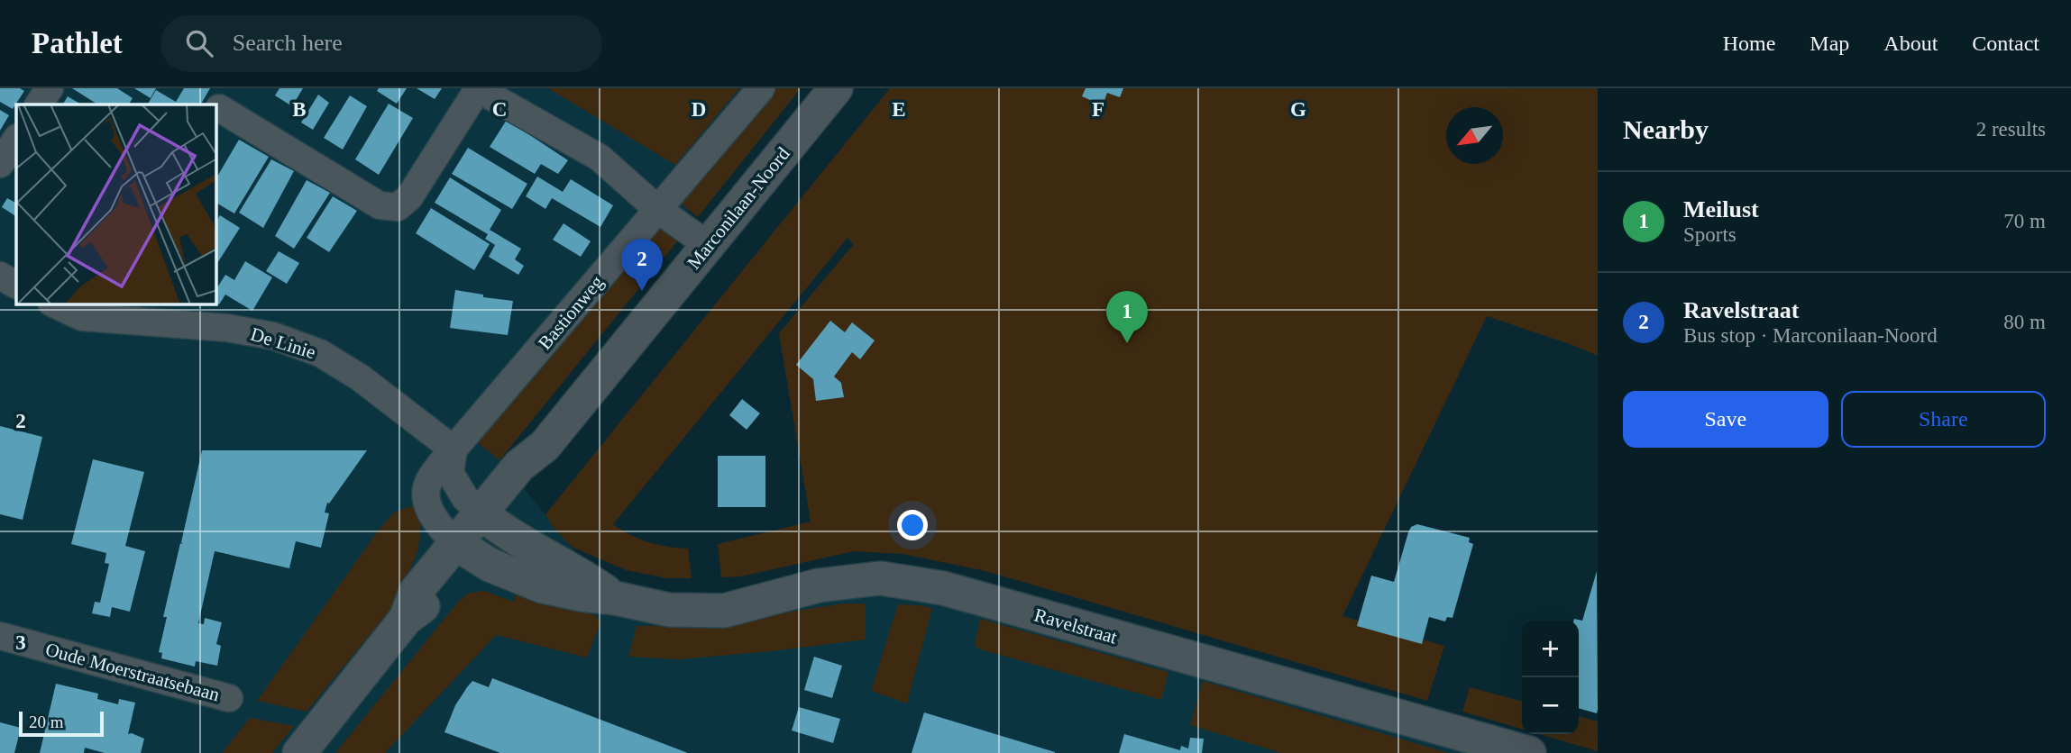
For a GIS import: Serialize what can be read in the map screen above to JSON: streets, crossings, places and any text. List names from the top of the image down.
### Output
{
  "streets": {
    "street": [
      "Marconilaan-Noord",
      "Bastionweg",
      "De Linie",
      "Ravelstraat",
      "Oude Moerstraatsebaan"
    ]
  },
  "crossings": [
    ["Marconilaan-Noord", "Bastionweg"],
    ["Marconilaan-Noord", "Ravelstraat"],
    ["Bastionweg", "De Linie"],
    ["Bastionweg", "Ravelstraat"]
  ],
  "scale_bar": "20 m",
  "north": "bottom left",
  "page": {
    "header": "Pathlet",
    "search": "Search here",
    "nav": [
      "Home",
      "Map",
      "About",
      "Contact"
    ],
    "heading": ["Nearby", "2 results"],
    "list": [
      {
        "mark": "1",
        "name": "Meilust",
        "note": "Sports",
        "value": "70 m"
      },
      {
        "mark": "2",
        "name": "Ravelstraat",
        "note": "Bus stop · Marconilaan-Noord",
        "value": "80 m"
      }
    ],
    "pins": ["2", "1"],
    "buttons": ["Save", "Share"],
    "map_buttons": ["+", "−"],
    "scale": "20 m"
  },
  "grid": {
    "columns": [
      "B",
      "C",
      "D",
      "E",
      "F",
      "G"
    ],
    "rows": ["2", "3"]
  }
}
